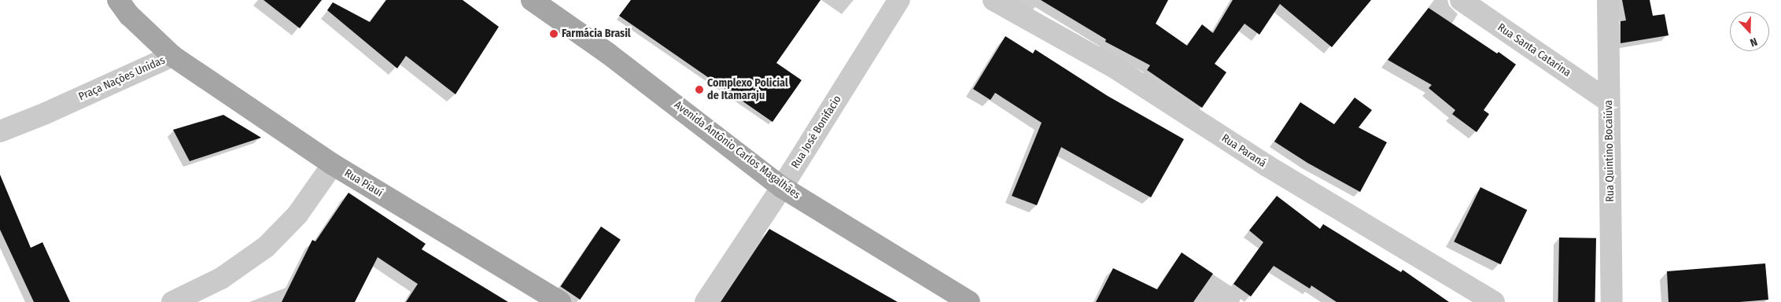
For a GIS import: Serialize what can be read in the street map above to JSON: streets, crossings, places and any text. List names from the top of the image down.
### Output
{
  "streets": {
    "main road": ["Praça Nações Unidas", "Avenida Antônio Carlos Magalhães", "Rua Piauí"],
    "street": [
      "Rua Santa Catarina",
      "Rua José Bonifacio",
      "Rua Paraná",
      "Rua Quintino Bocaiúva"
    ]
  },
  "crossings": [
    ["Rua Santa Catarina", "Rua Quintino Bocaiúva"],
    ["Praça Nações Unidas", "Rua Piauí"],
    ["Rua José Bonifacio", "Avenida Antônio Carlos Magalhães"]
  ],
  "places": ["Farmácia Brasil", "Complexo Policial de Itamaraju"],
  "north": "bottom"
}
